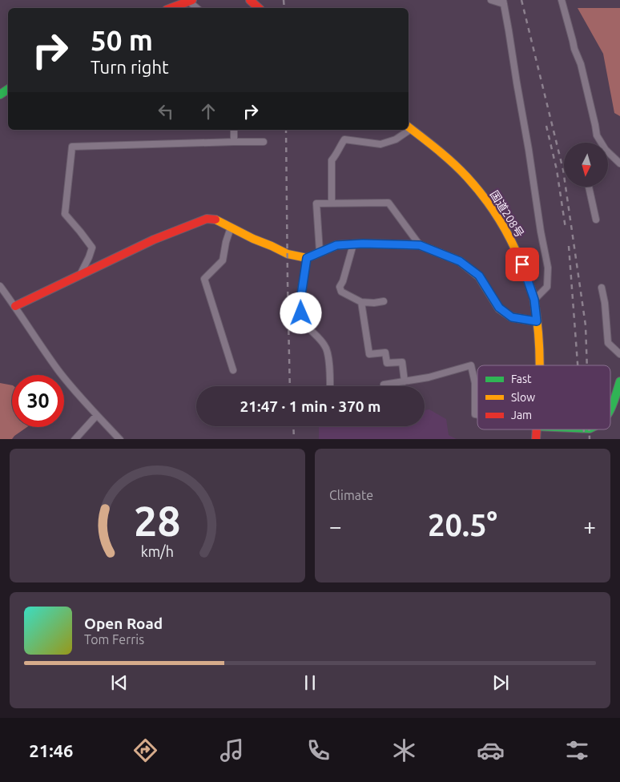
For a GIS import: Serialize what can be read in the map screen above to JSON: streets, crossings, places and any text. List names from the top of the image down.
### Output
{
  "streets": {
    "main road": ["国道208号"]
  },
  "legend": ["Fast", "Slow", "Jam"],
  "north": "bottom",
  "page": {
    "turn": ["50 m", "Turn right"],
    "limit": "30",
    "trip": "21:47 · 1 min · 370 m",
    "tile": "Climate",
    "heat": ["−", "20.5°", "+"],
    "song": ["Open Road", "Tom Ferris"],
    "tabs": "21:46",
    "gauge": ["28", "km/h"]
  }
}
